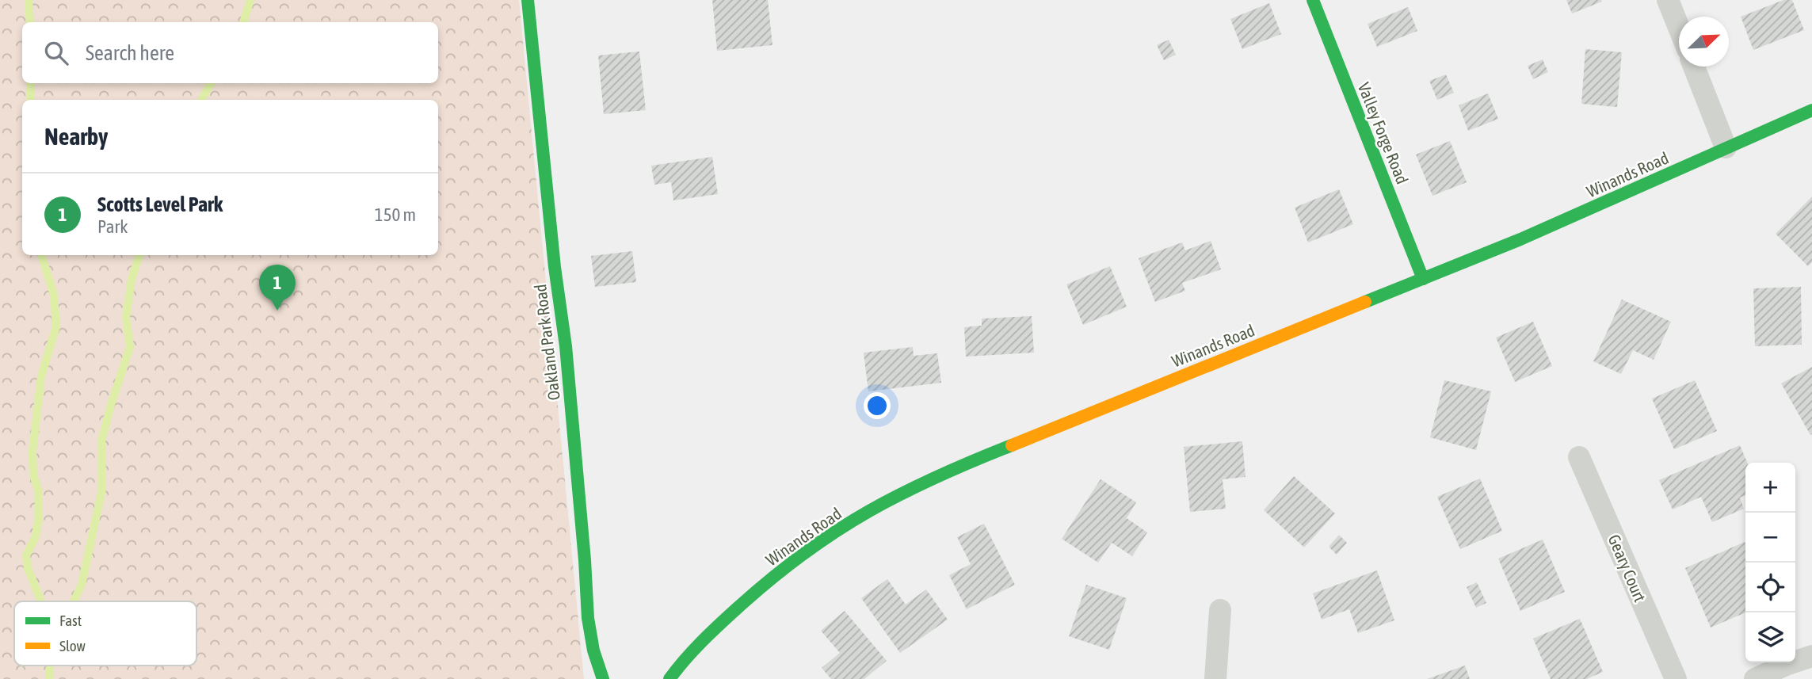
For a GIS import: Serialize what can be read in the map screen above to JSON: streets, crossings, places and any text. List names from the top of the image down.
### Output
{
  "streets": {
    "street": [
      "Valley Forge Road",
      "Winands Road",
      "Oakland Park Road",
      "Geary Court"
    ]
  },
  "crossings": [
    ["Valley Forge Road", "Winands Road"]
  ],
  "legend": ["Fast", "Slow"],
  "north": "top right",
  "page": {
    "search": "Search here",
    "heading": "Nearby",
    "list": [
      {
        "mark": "1",
        "name": "Scotts Level Park",
        "note": "Park",
        "value": "150 m"
      }
    ],
    "pins": "1",
    "map_buttons": ["+", "−"]
  }
}
